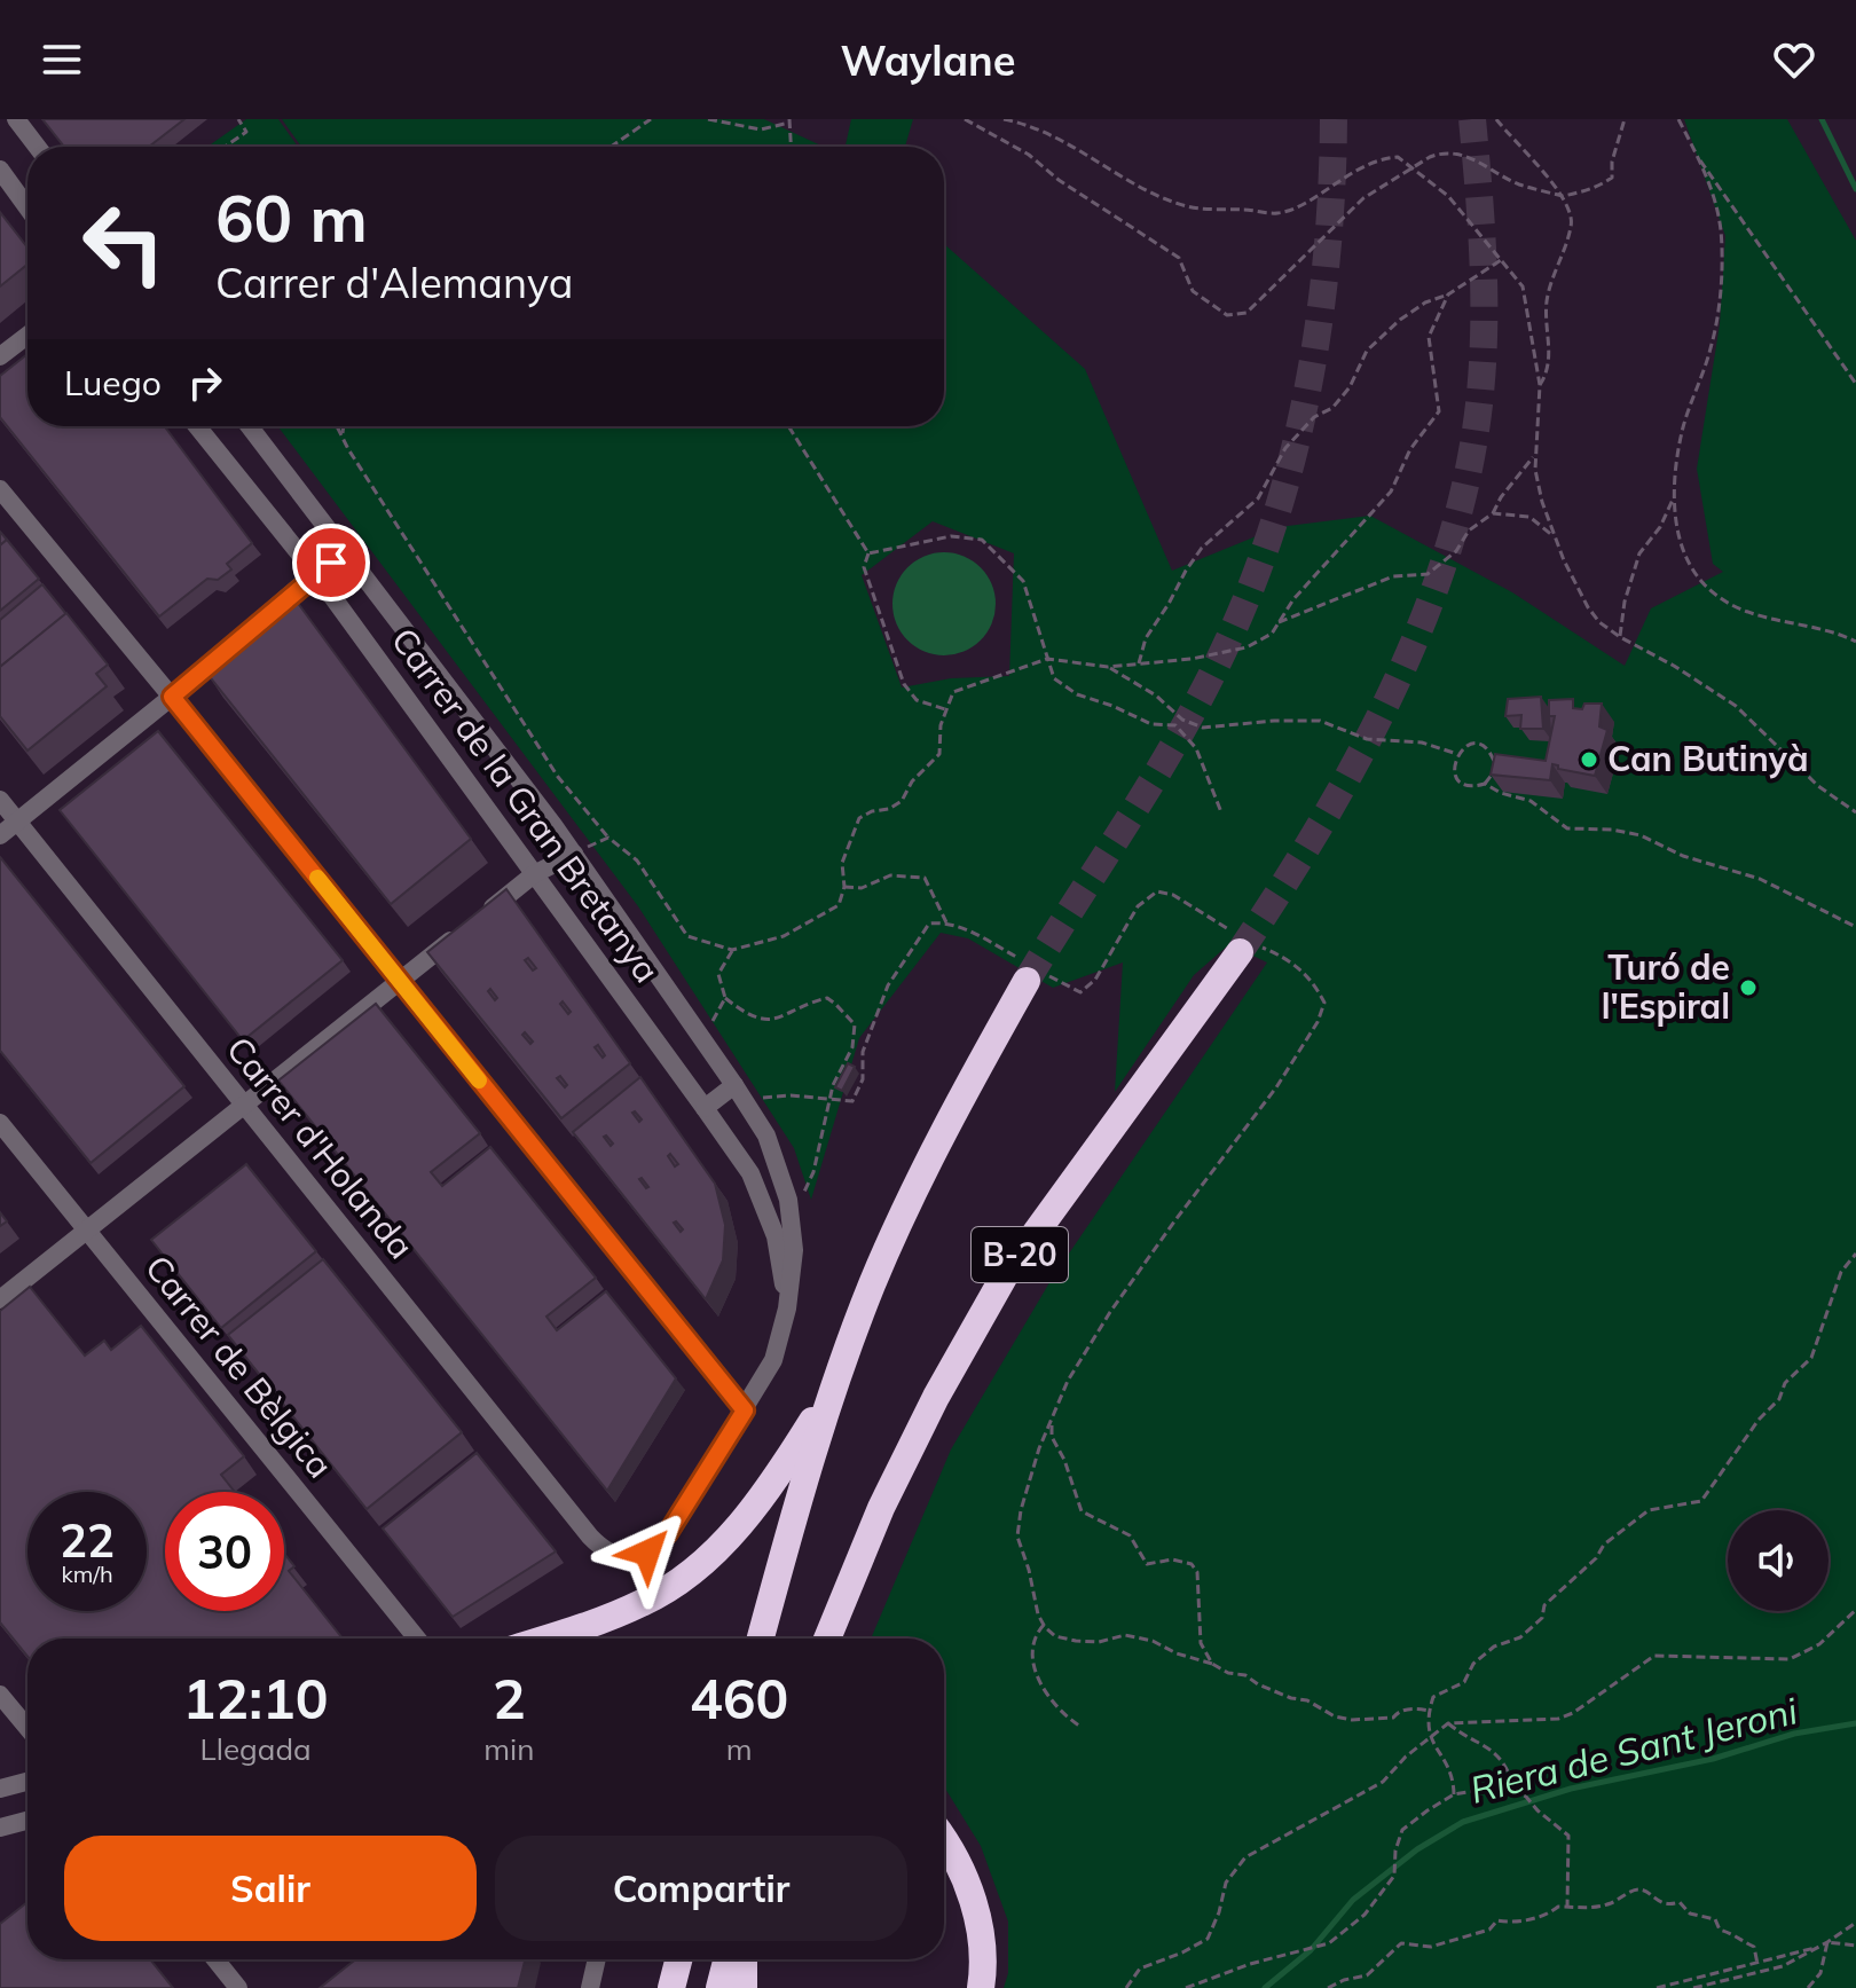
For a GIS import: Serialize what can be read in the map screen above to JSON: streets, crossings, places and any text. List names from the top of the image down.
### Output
{
  "streets": {
    "highway": ["B-20"],
    "street": ["Carrer de la Gran Bretanya", "Carrer d'Holanda", "Carrer de Bèlgica"]
  },
  "crossings": [
    ["Carrer de la Gran Bretanya", "Carrer d'Holanda"]
  ],
  "water": ["Riera de Sant Jeroni"],
  "places": ["Can Butinyà", "Turó de l'Espiral"],
  "page": {
    "header": "Waylane",
    "turn": ["60 m", "Carrer d'Alemanya"],
    "then": "Luego",
    "speed": "22 km/h",
    "limit": "30",
    "eta": [
      "12:10",
      "Llegada",
      "2",
      "min",
      "460",
      "m"
    ],
    "buttons": ["Salir", "Compartir"]
  }
}
